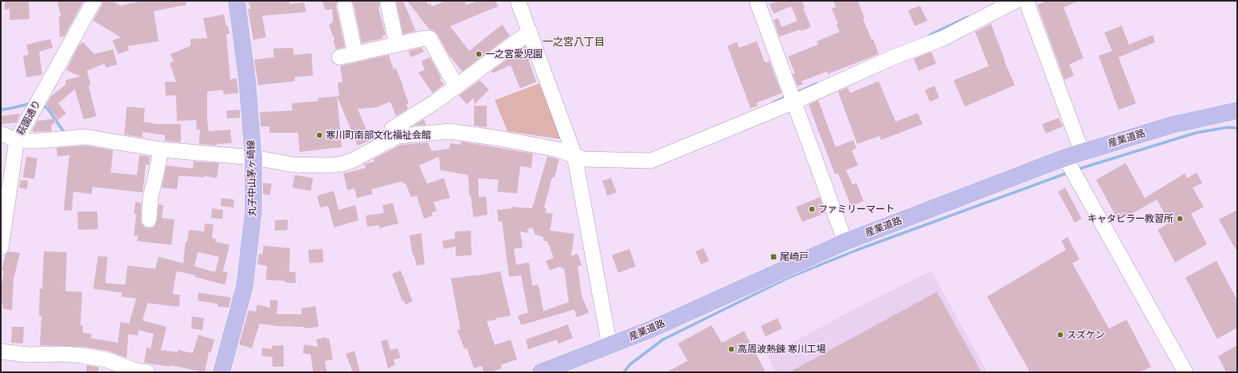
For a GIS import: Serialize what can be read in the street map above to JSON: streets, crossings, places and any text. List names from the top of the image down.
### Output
{
  "streets": {
    "main road": ["産業道路", "丸子中山茅ヶ崎線"],
    "street": ["萩園通り"]
  },
  "districts": ["一之宮八丁目"],
  "places": {
    "other": [
      "一之宮愛児園",
      "寒川町南部文化福祉会館",
      "ファミリーマート",
      "キャタピラー教習所",
      "スズケン",
      "高周波熱錬 寒川工場"
    ],
    "transit": ["尾崎戸"]
  }
}
